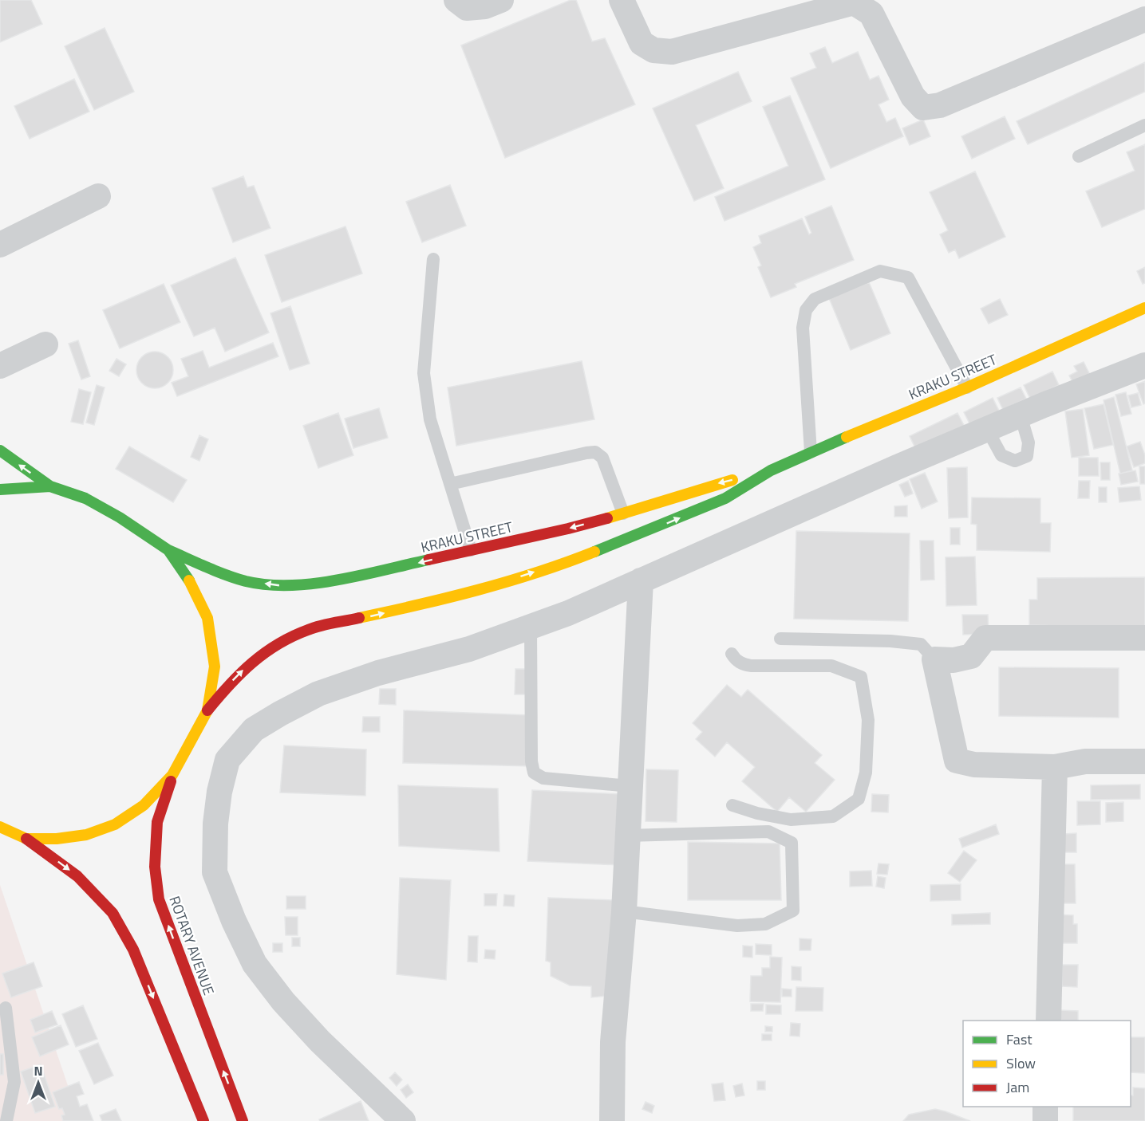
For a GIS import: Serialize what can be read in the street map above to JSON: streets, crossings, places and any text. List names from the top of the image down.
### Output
{
  "streets": {
    "main road": ["KRAKU STREET", "ROTARY AVENUE"]
  },
  "legend": ["Fast", "Slow", "Jam"],
  "north": "top"
}
